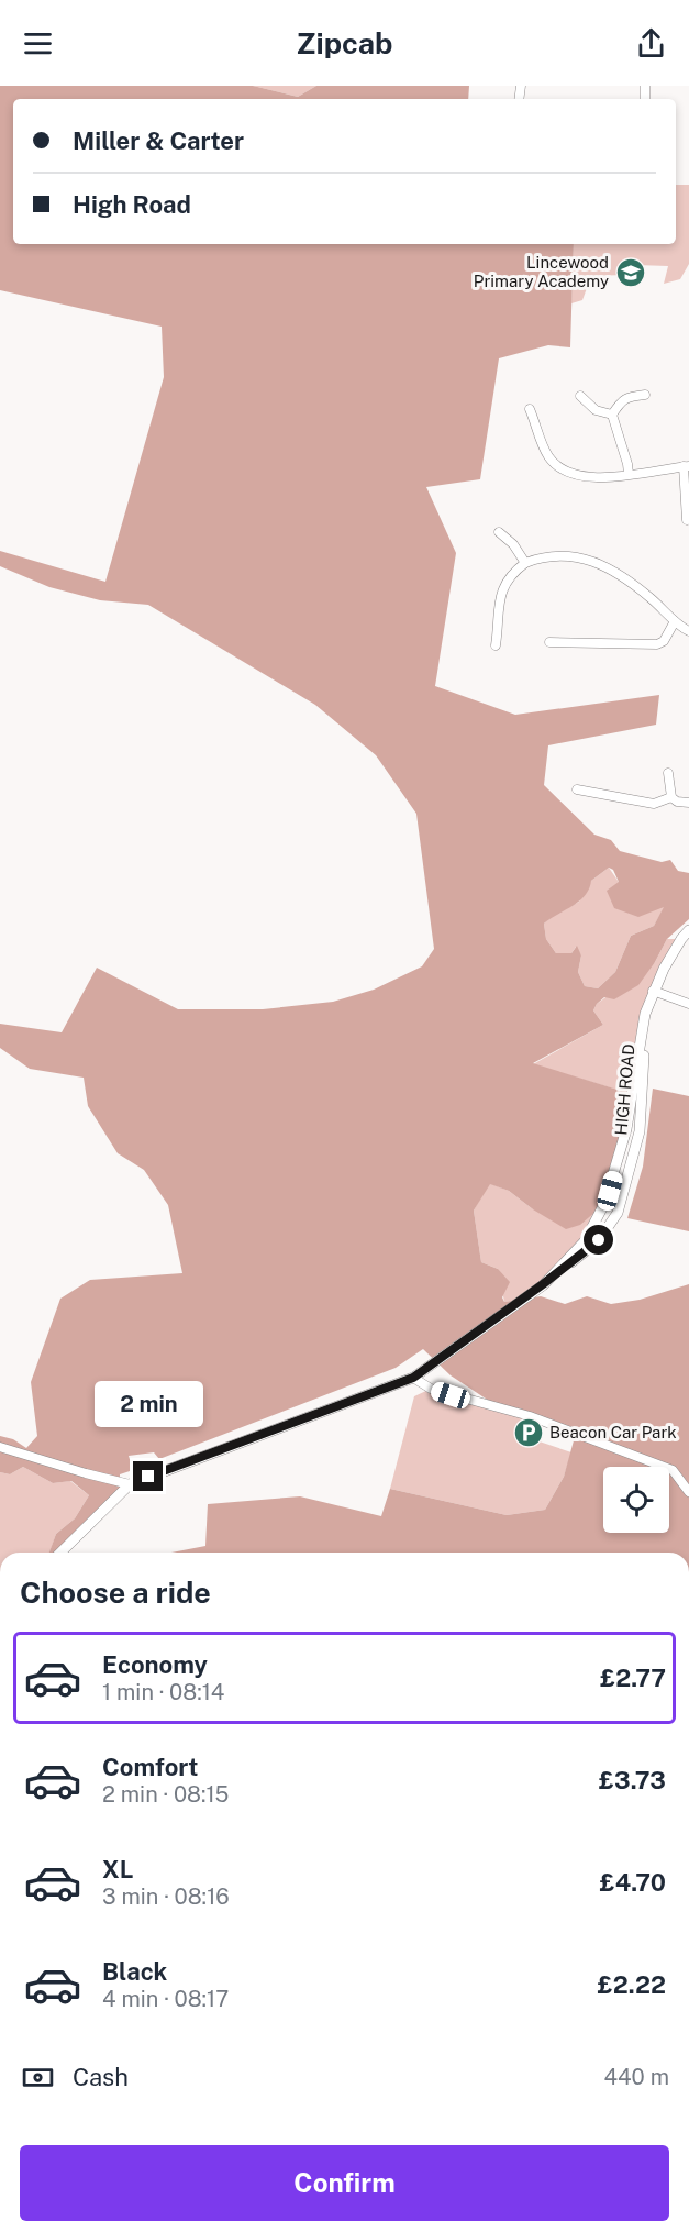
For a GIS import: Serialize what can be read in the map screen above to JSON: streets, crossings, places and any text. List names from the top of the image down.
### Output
{
  "streets": {
    "main road": ["HIGH ROAD"]
  },
  "places": {
    "school or university": ["Lincewood Primary Academy"],
    "parking": ["Beacon Car Park"]
  },
  "page": {
    "header": "Zipcab",
    "banner": ["Miller & Carter", "High Road"],
    "bubble": "2 min",
    "heading": "Choose a ride",
    "list": [
      {
        "name": "Economy",
        "note": "1 min · 08:14",
        "value": "£2.77"
      },
      {
        "name": "Comfort",
        "note": "2 min · 08:15",
        "value": "£3.73"
      },
      {
        "name": "XL",
        "note": "3 min · 08:16",
        "value": "£4.70"
      },
      {
        "name": "Black",
        "note": "4 min · 08:17",
        "value": "£2.22"
      }
    ],
    "pay": ["Cash", "440 m"],
    "buttons": "Confirm"
  }
}
